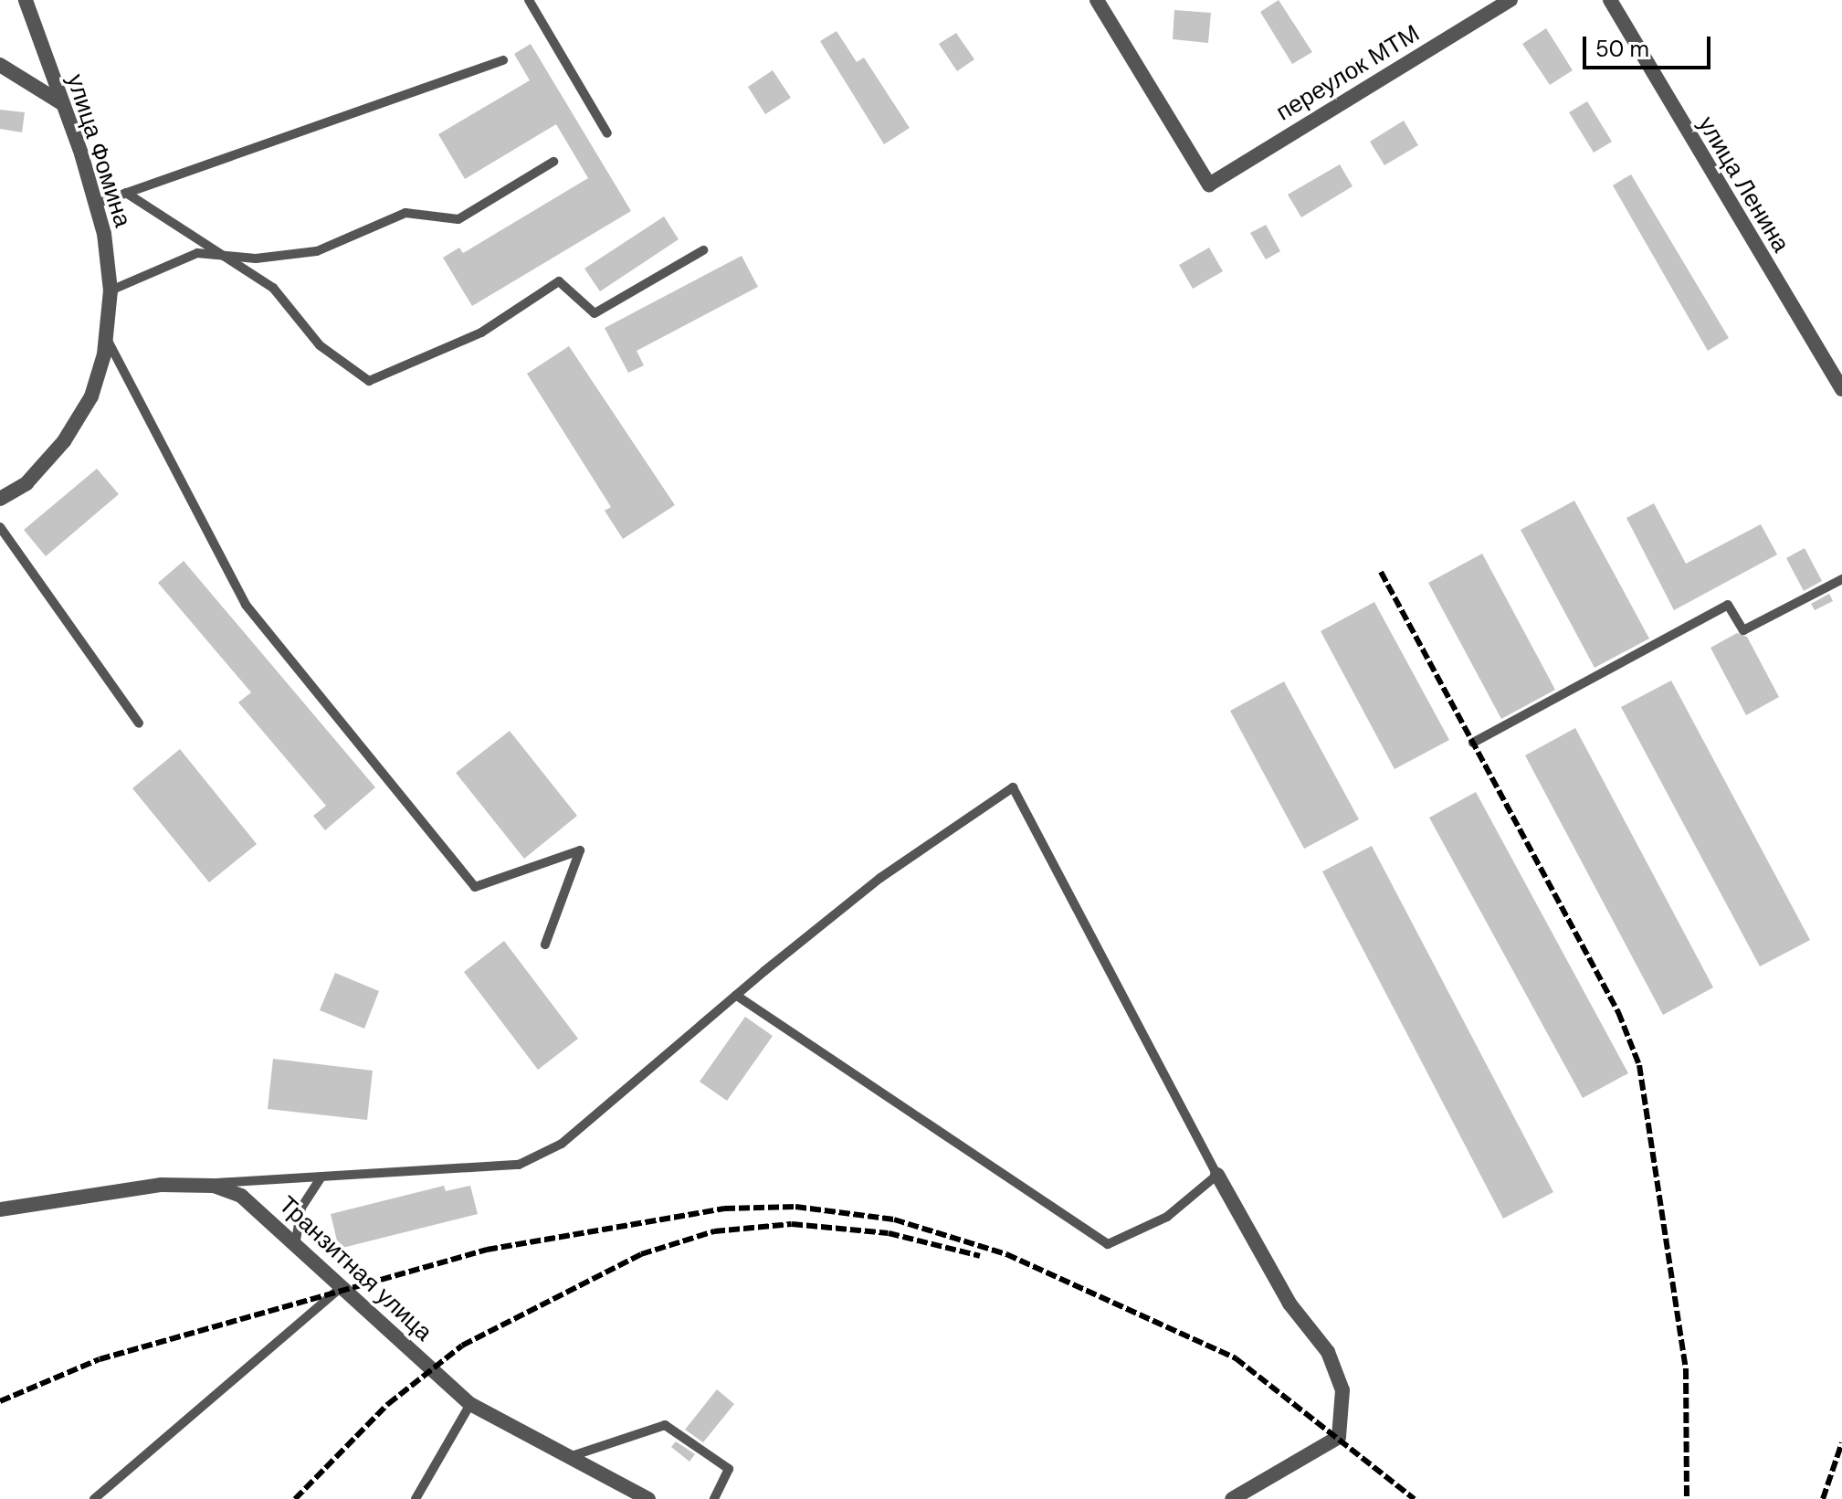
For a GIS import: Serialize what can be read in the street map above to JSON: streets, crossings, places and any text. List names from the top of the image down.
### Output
{
  "streets": {
    "street": [
      "переулок МТМ",
      "улица Фомина",
      "улица Ленина",
      "Транзитная улица"
    ]
  },
  "scale_bar": "50 m"
}
